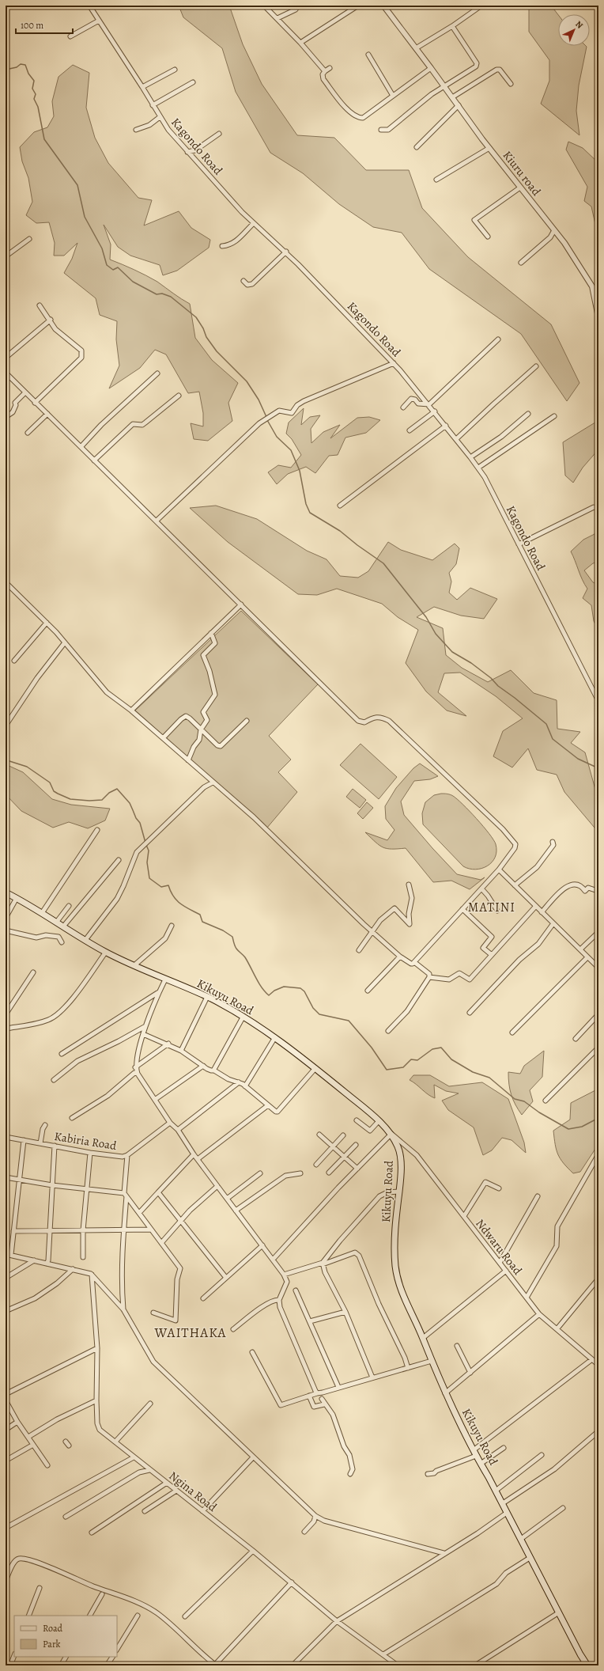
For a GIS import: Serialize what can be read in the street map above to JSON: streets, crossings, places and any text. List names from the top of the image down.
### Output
{
  "streets": {
    "main road": ["Kikuyu Road"],
    "street": [
      "Kagondo Road",
      "Kiuru road",
      "Kabiria Road",
      "Ndwaru Road",
      "Ngina Road"
    ]
  },
  "crossings": [
    ["Kikuyu Road", "Ndwaru Road"]
  ],
  "districts": ["MATINI", "WAITHAKA"],
  "legend": ["Road", "Park"],
  "scale_bar": "100 m",
  "north": "top right"
}
